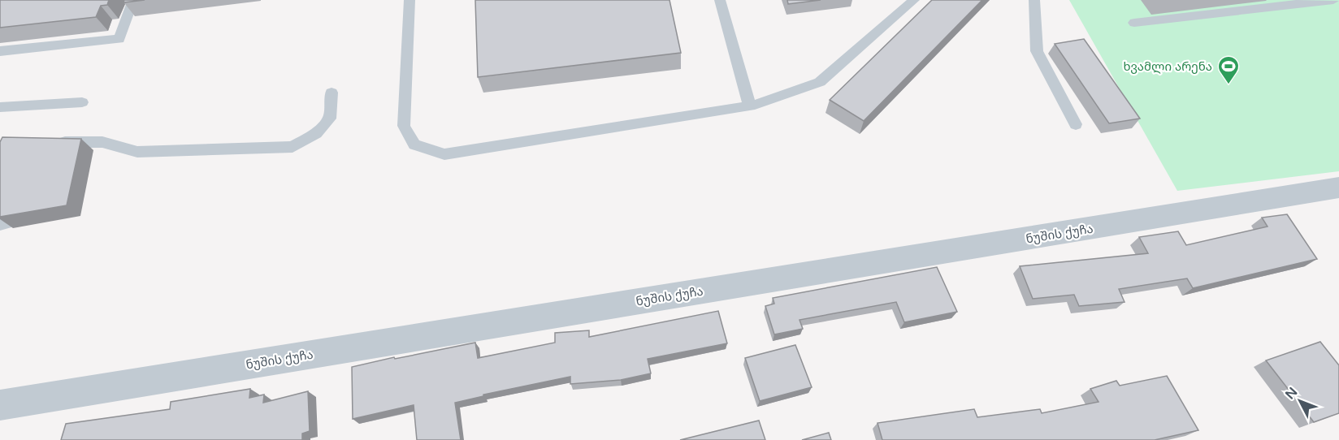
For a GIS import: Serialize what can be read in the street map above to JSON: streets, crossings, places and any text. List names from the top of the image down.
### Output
{
  "streets": {
    "street": ["ნუშის ქუჩა"]
  },
  "places": {
    "sports": ["ხვამლი არენა"]
  },
  "north": "top left"
}
